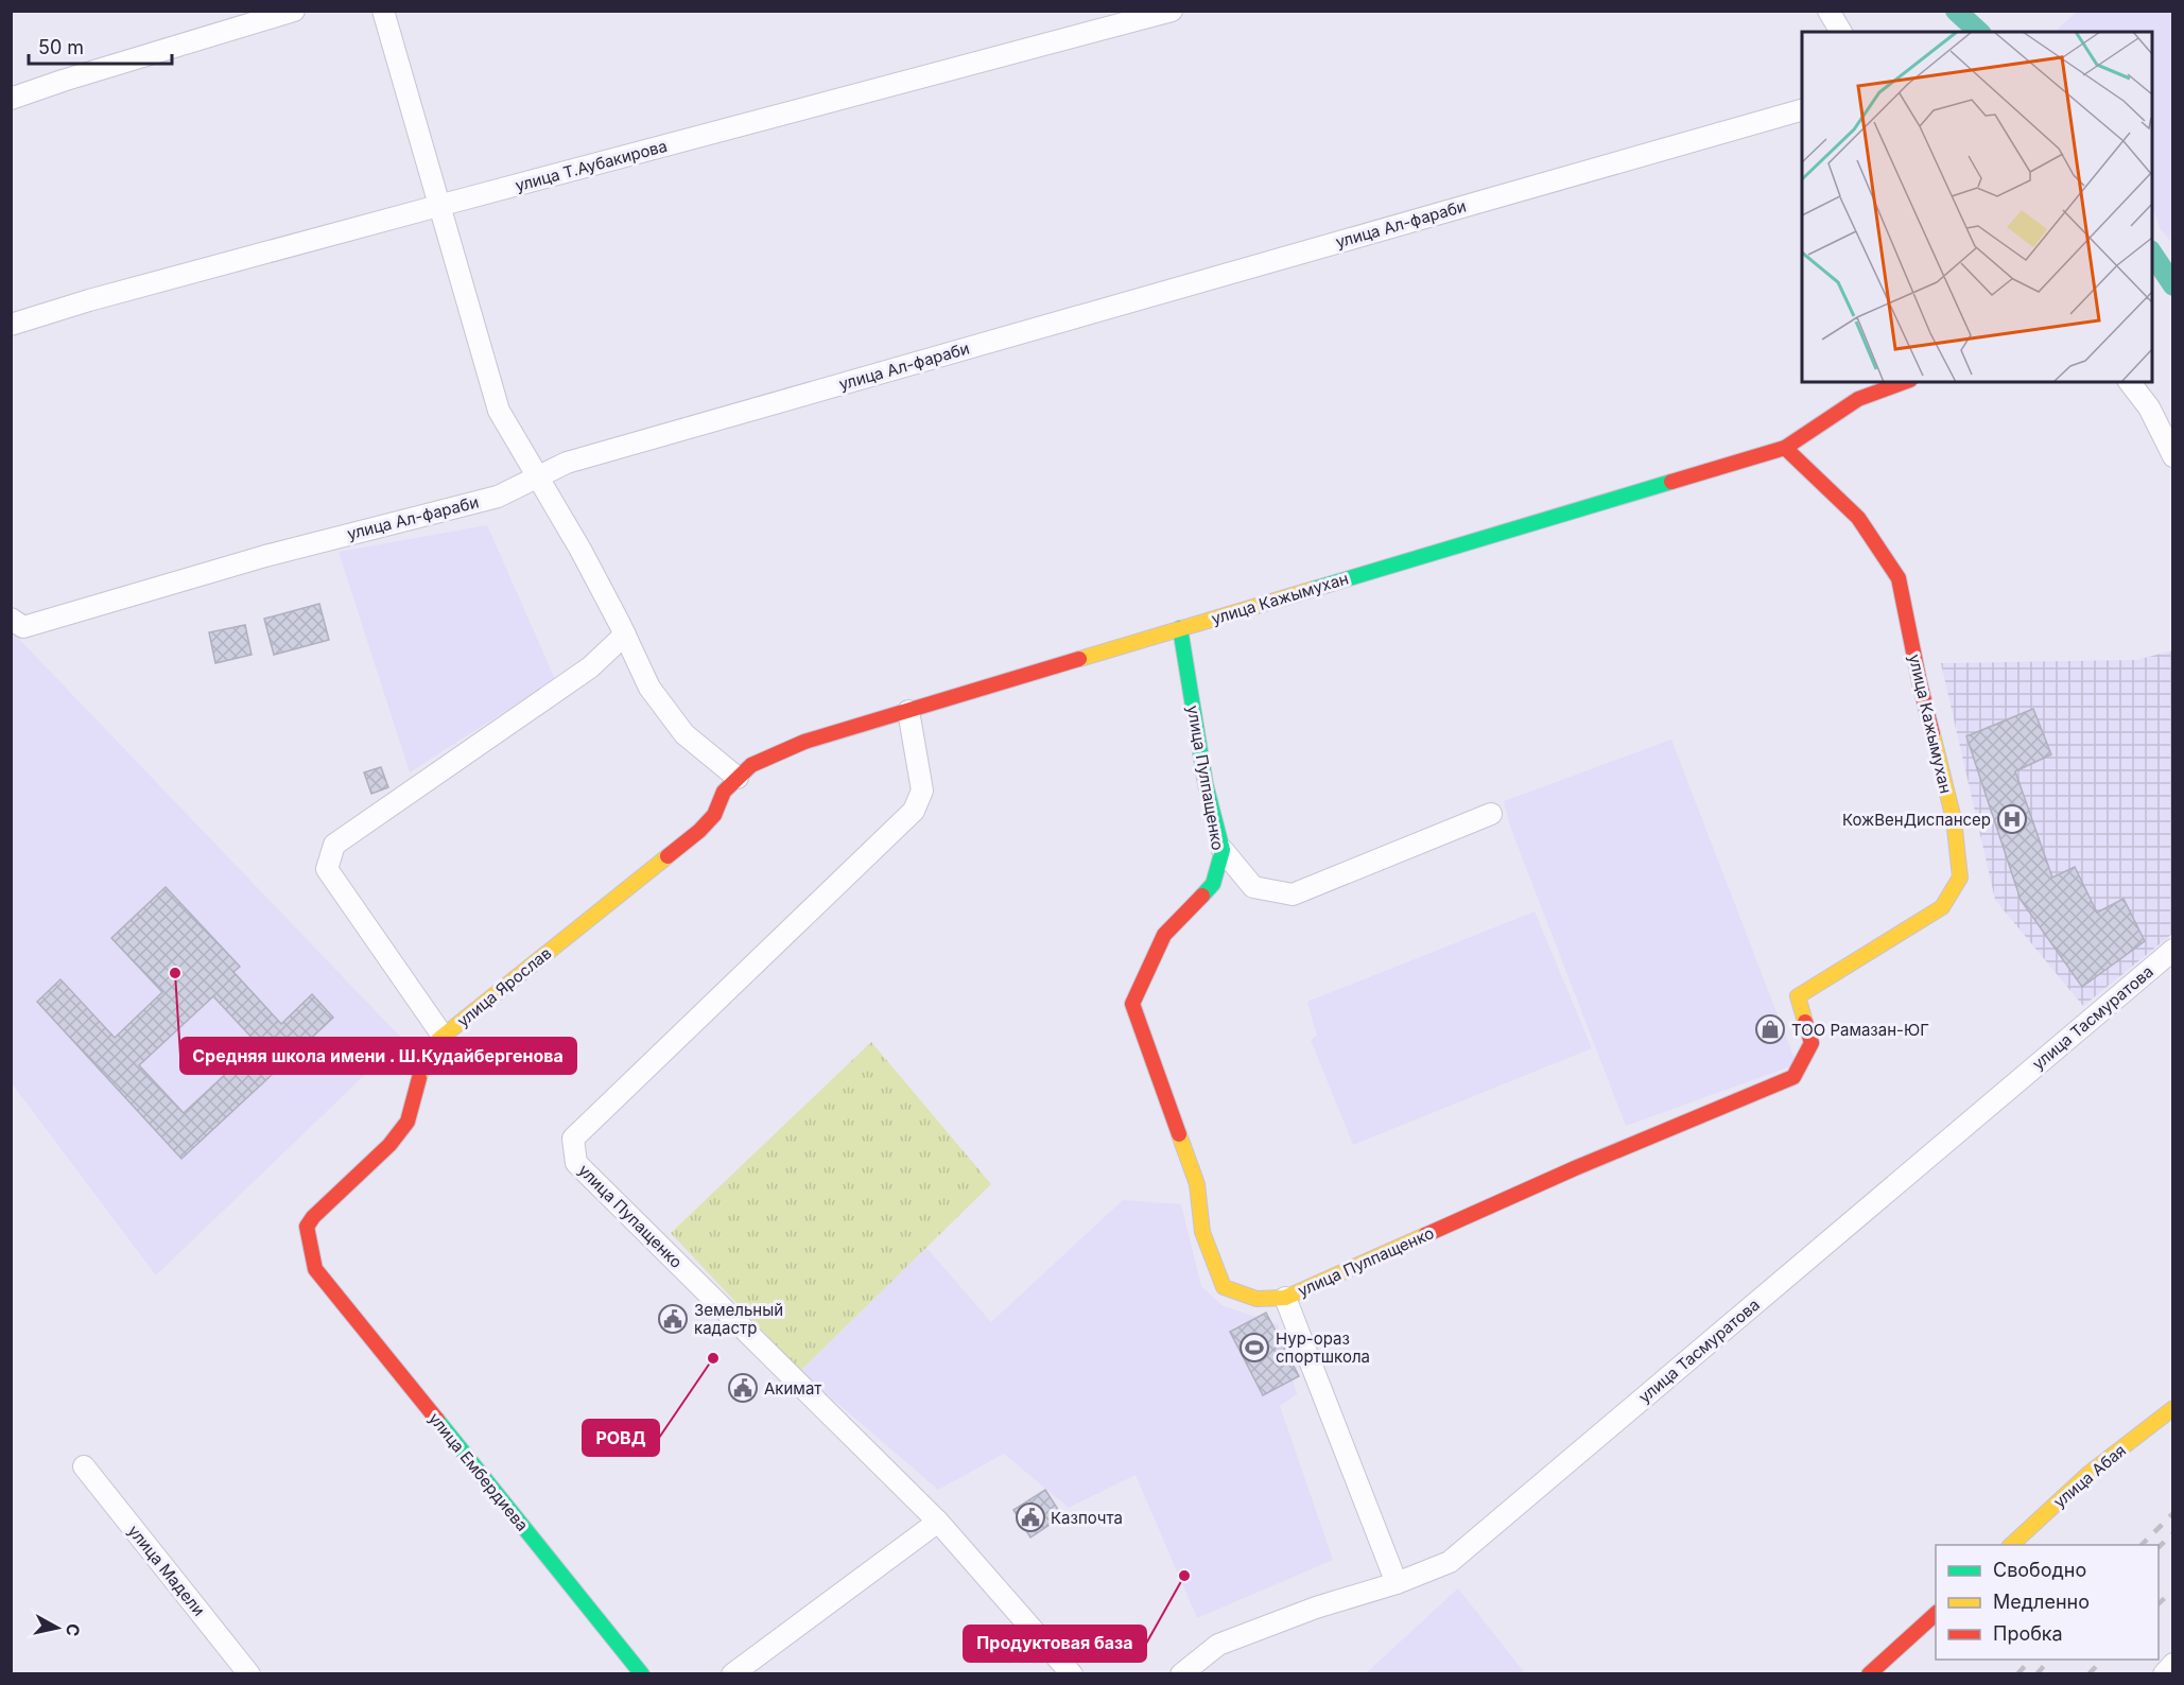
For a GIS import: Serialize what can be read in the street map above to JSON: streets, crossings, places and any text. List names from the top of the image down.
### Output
{
  "streets": {
    "street": [
      "улица Т.Аубакирова",
      "улица Ал-фараби",
      "улица Кажымухан",
      "улица Пулпащенко",
      "улица Ярослав",
      "улица Тасмуратова",
      "улица Пупащенко",
      "улица Ембердиева",
      "улица Абая",
      "улица Мадели"
    ]
  },
  "crossings": [
    ["улица Кажымухан", "улица Пулпащенко"],
    ["улица Кажымухан", "улица Ярослав"],
    ["улица Кажымухан", "улица Пупащенко"],
    ["улица Ярослав", "улица Ембердиева"]
  ],
  "places": {
    "hospital": ["КожВенДиспансер"],
    "other": ["Средняя школа имени . Ш.Кудайбергенова", "РОВД", "Продуктовая база"],
    "shop": ["ТОО Рамазан-ЮГ"],
    "public building": ["Земельный кадастр", "Акимат", "Казпочта"],
    "sports": ["Нур-ораз спортшкола"]
  },
  "legend": ["Свободно", "Медленно", "Пробка"],
  "scale_bar": "50 m",
  "north": "right"
}
